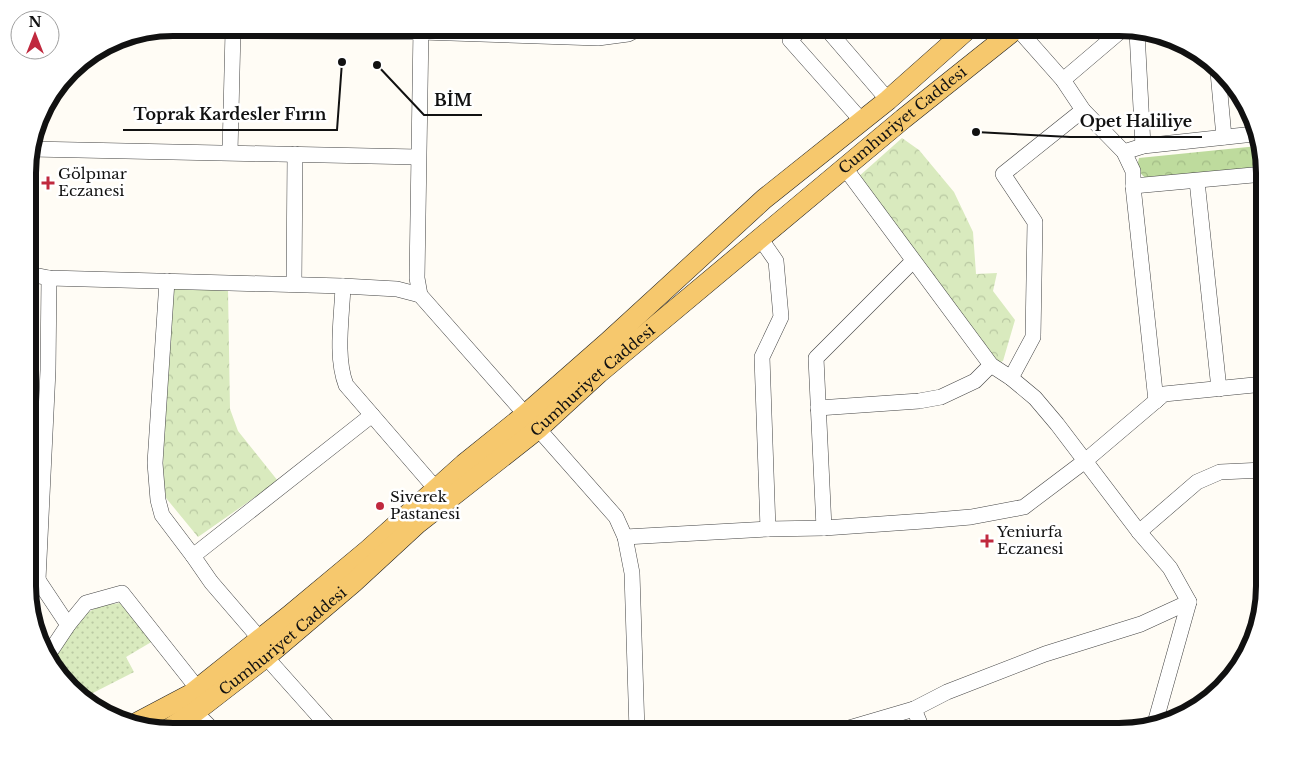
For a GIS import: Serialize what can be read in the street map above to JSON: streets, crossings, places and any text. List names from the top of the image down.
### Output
{
  "streets": {
    "main road": ["Cumhuriyet Caddesi"]
  },
  "places": {
    "other": [
      "Toprak Kardesler Fırın",
      "BİM",
      "Opet Haliliye",
      "Siverek Pastanesi"
    ],
    "health": ["Gölpınar Eczanesi", "Yeniurfa Eczanesi"]
  },
  "north": "top"
}
